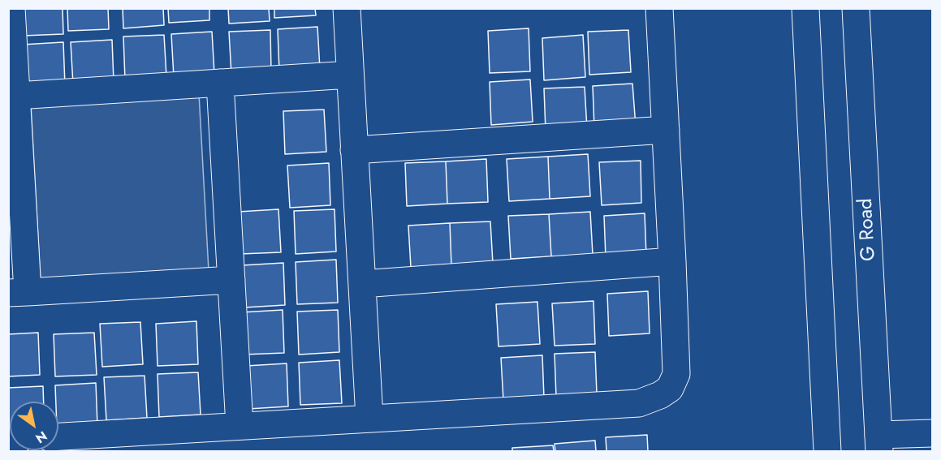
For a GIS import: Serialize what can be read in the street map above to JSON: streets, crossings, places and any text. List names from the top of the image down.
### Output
{
  "streets": {
    "street": ["G Road"]
  },
  "north": "bottom right"
}
